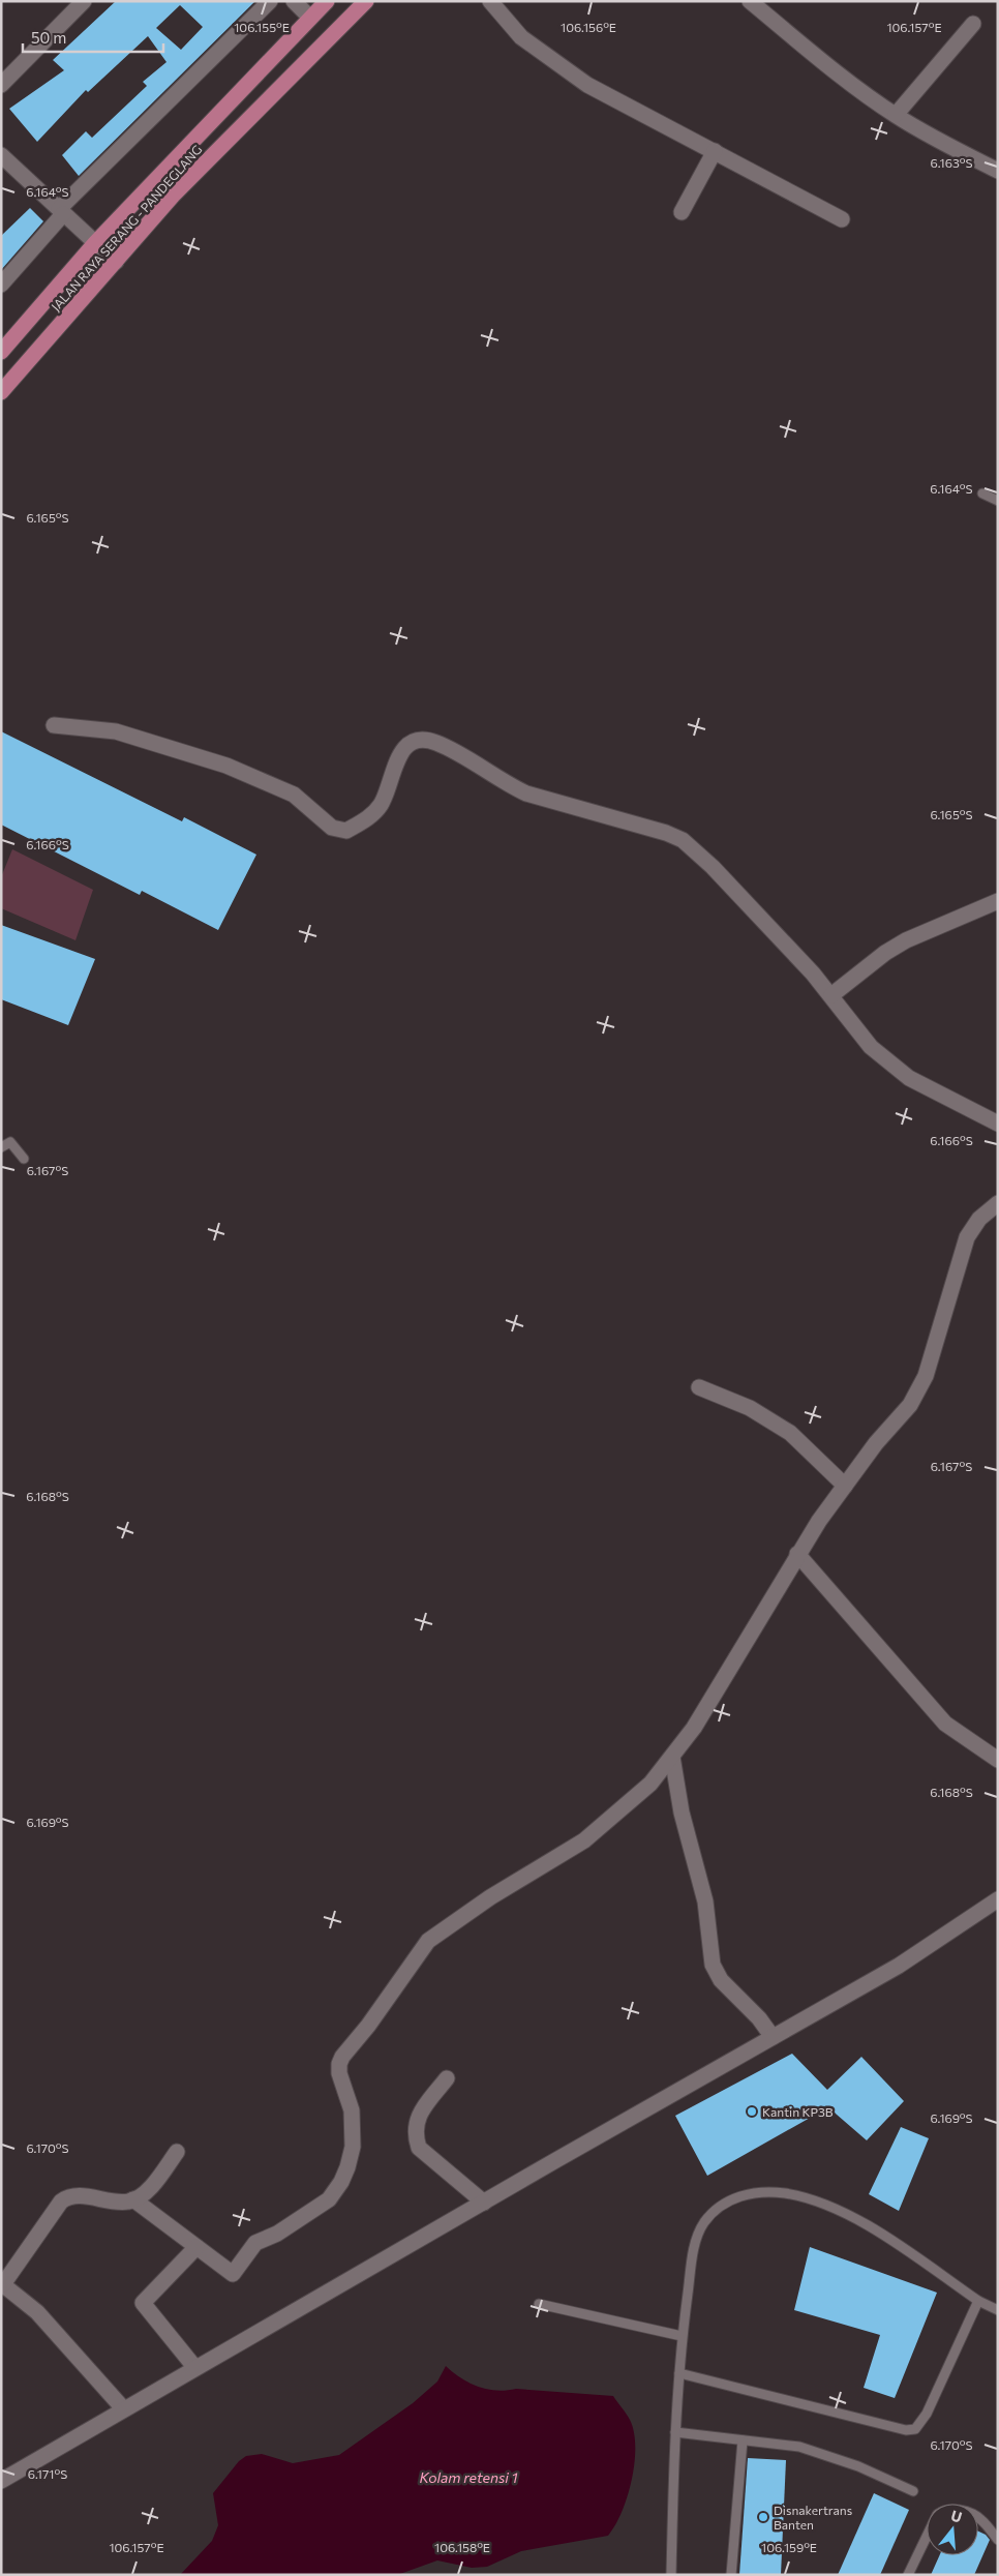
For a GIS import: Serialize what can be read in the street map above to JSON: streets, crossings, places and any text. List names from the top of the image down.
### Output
{
  "streets": {
    "highway": ["JALAN RAYA SERANG - PANDEGLANG"]
  },
  "water": ["Kolam retensi 1"],
  "places": ["Kantin KP3B", "Disnakertrans Banten"],
  "scale_bar": "50 m",
  "north": "top",
  "coordinates": [
    "106.155°E",
    "106.156°E",
    "106.157°E",
    "6.163°S",
    "6.164°S",
    "6.165°S",
    "6.166°S",
    "6.167°S",
    "6.168°S",
    "6.169°S",
    "6.170°S",
    "6.171°S",
    "106.158°E",
    "106.159°E"
  ]
}
